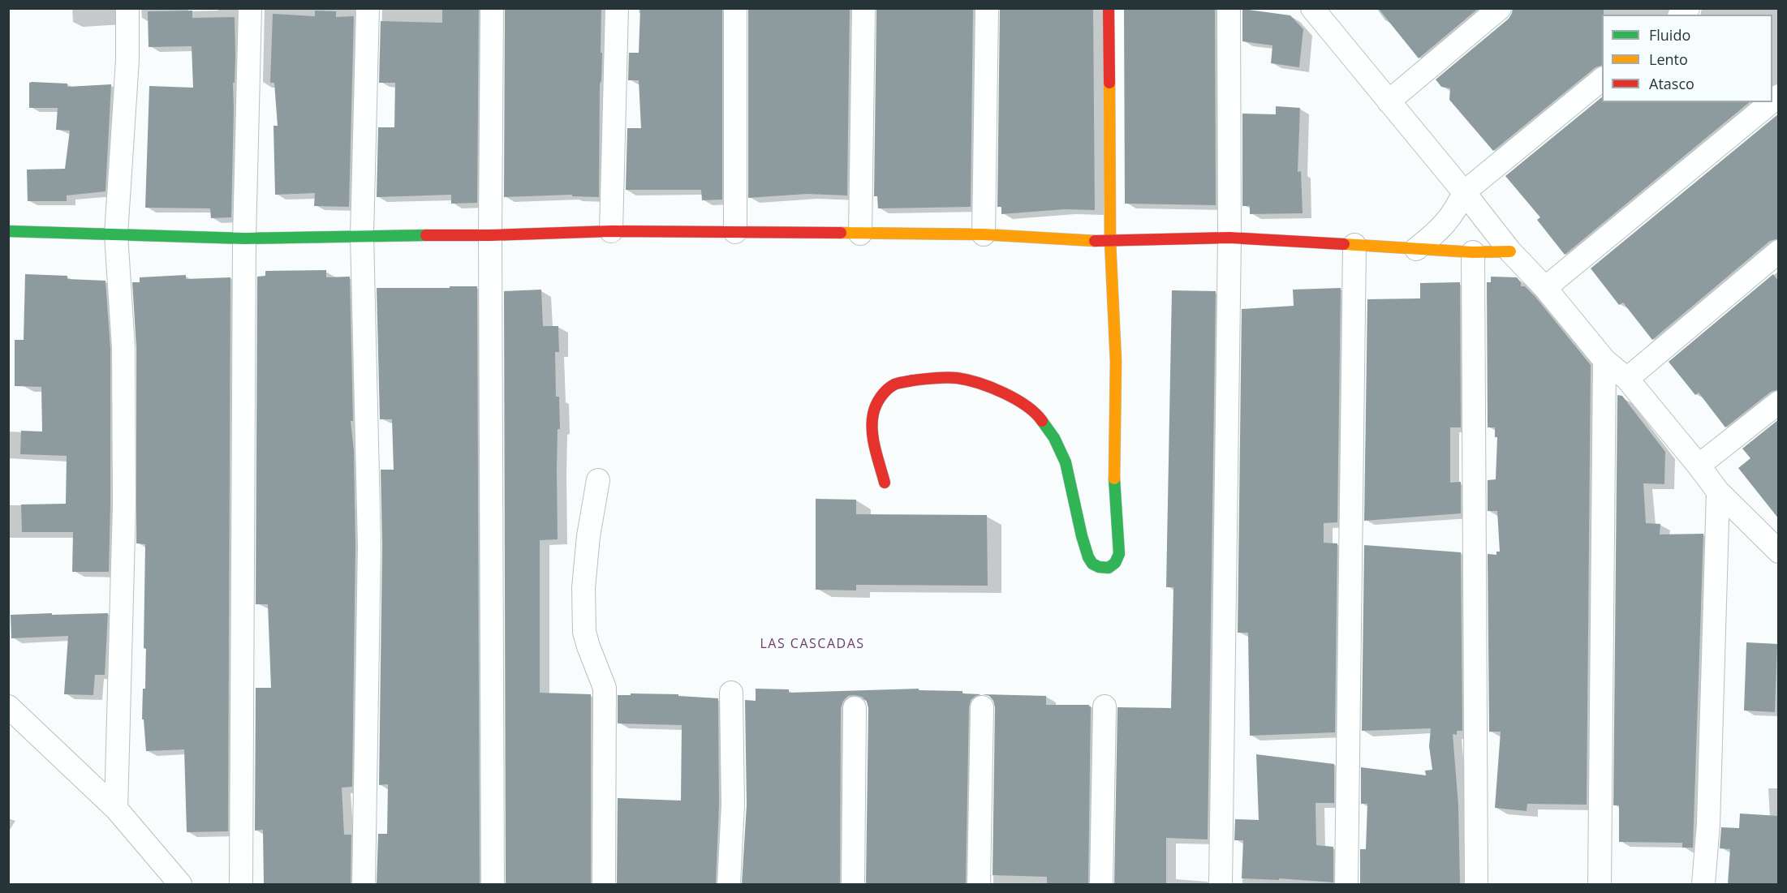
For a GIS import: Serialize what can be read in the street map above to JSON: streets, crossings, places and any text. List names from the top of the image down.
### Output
{
  "districts": ["LAS CASCADAS"],
  "legend": ["Fluido", "Lento", "Atasco"]
}
